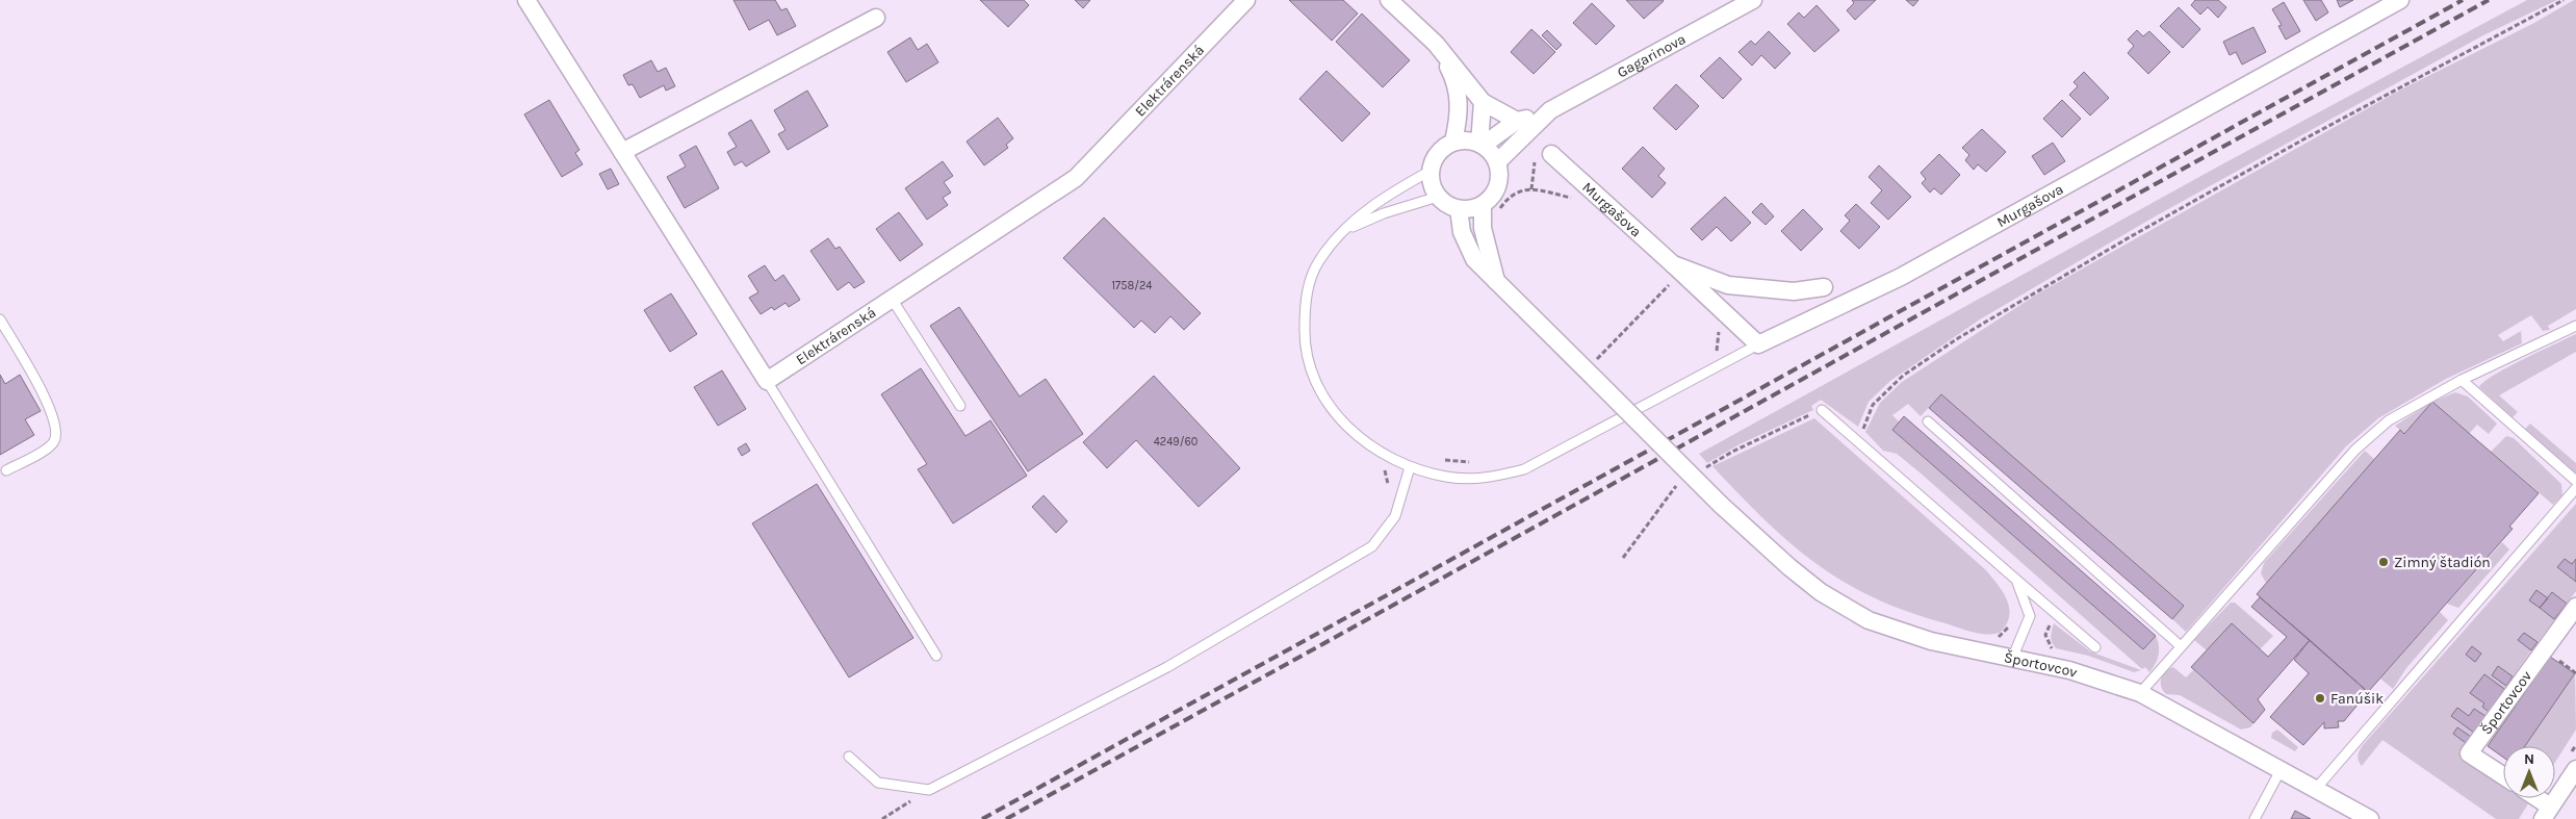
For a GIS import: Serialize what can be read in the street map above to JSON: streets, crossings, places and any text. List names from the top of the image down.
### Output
{
  "streets": {
    "street": [
      "Gagarinova",
      "Elektrárenská",
      "Murgašova",
      "Športovcov"
    ]
  },
  "crossings": [
    ["Gagarinova", "Športovcov"]
  ],
  "places": ["Zimný štadión", "Fanúšik"],
  "house_numbers": ["1758/24", "4249/60"],
  "north": "top"
}
